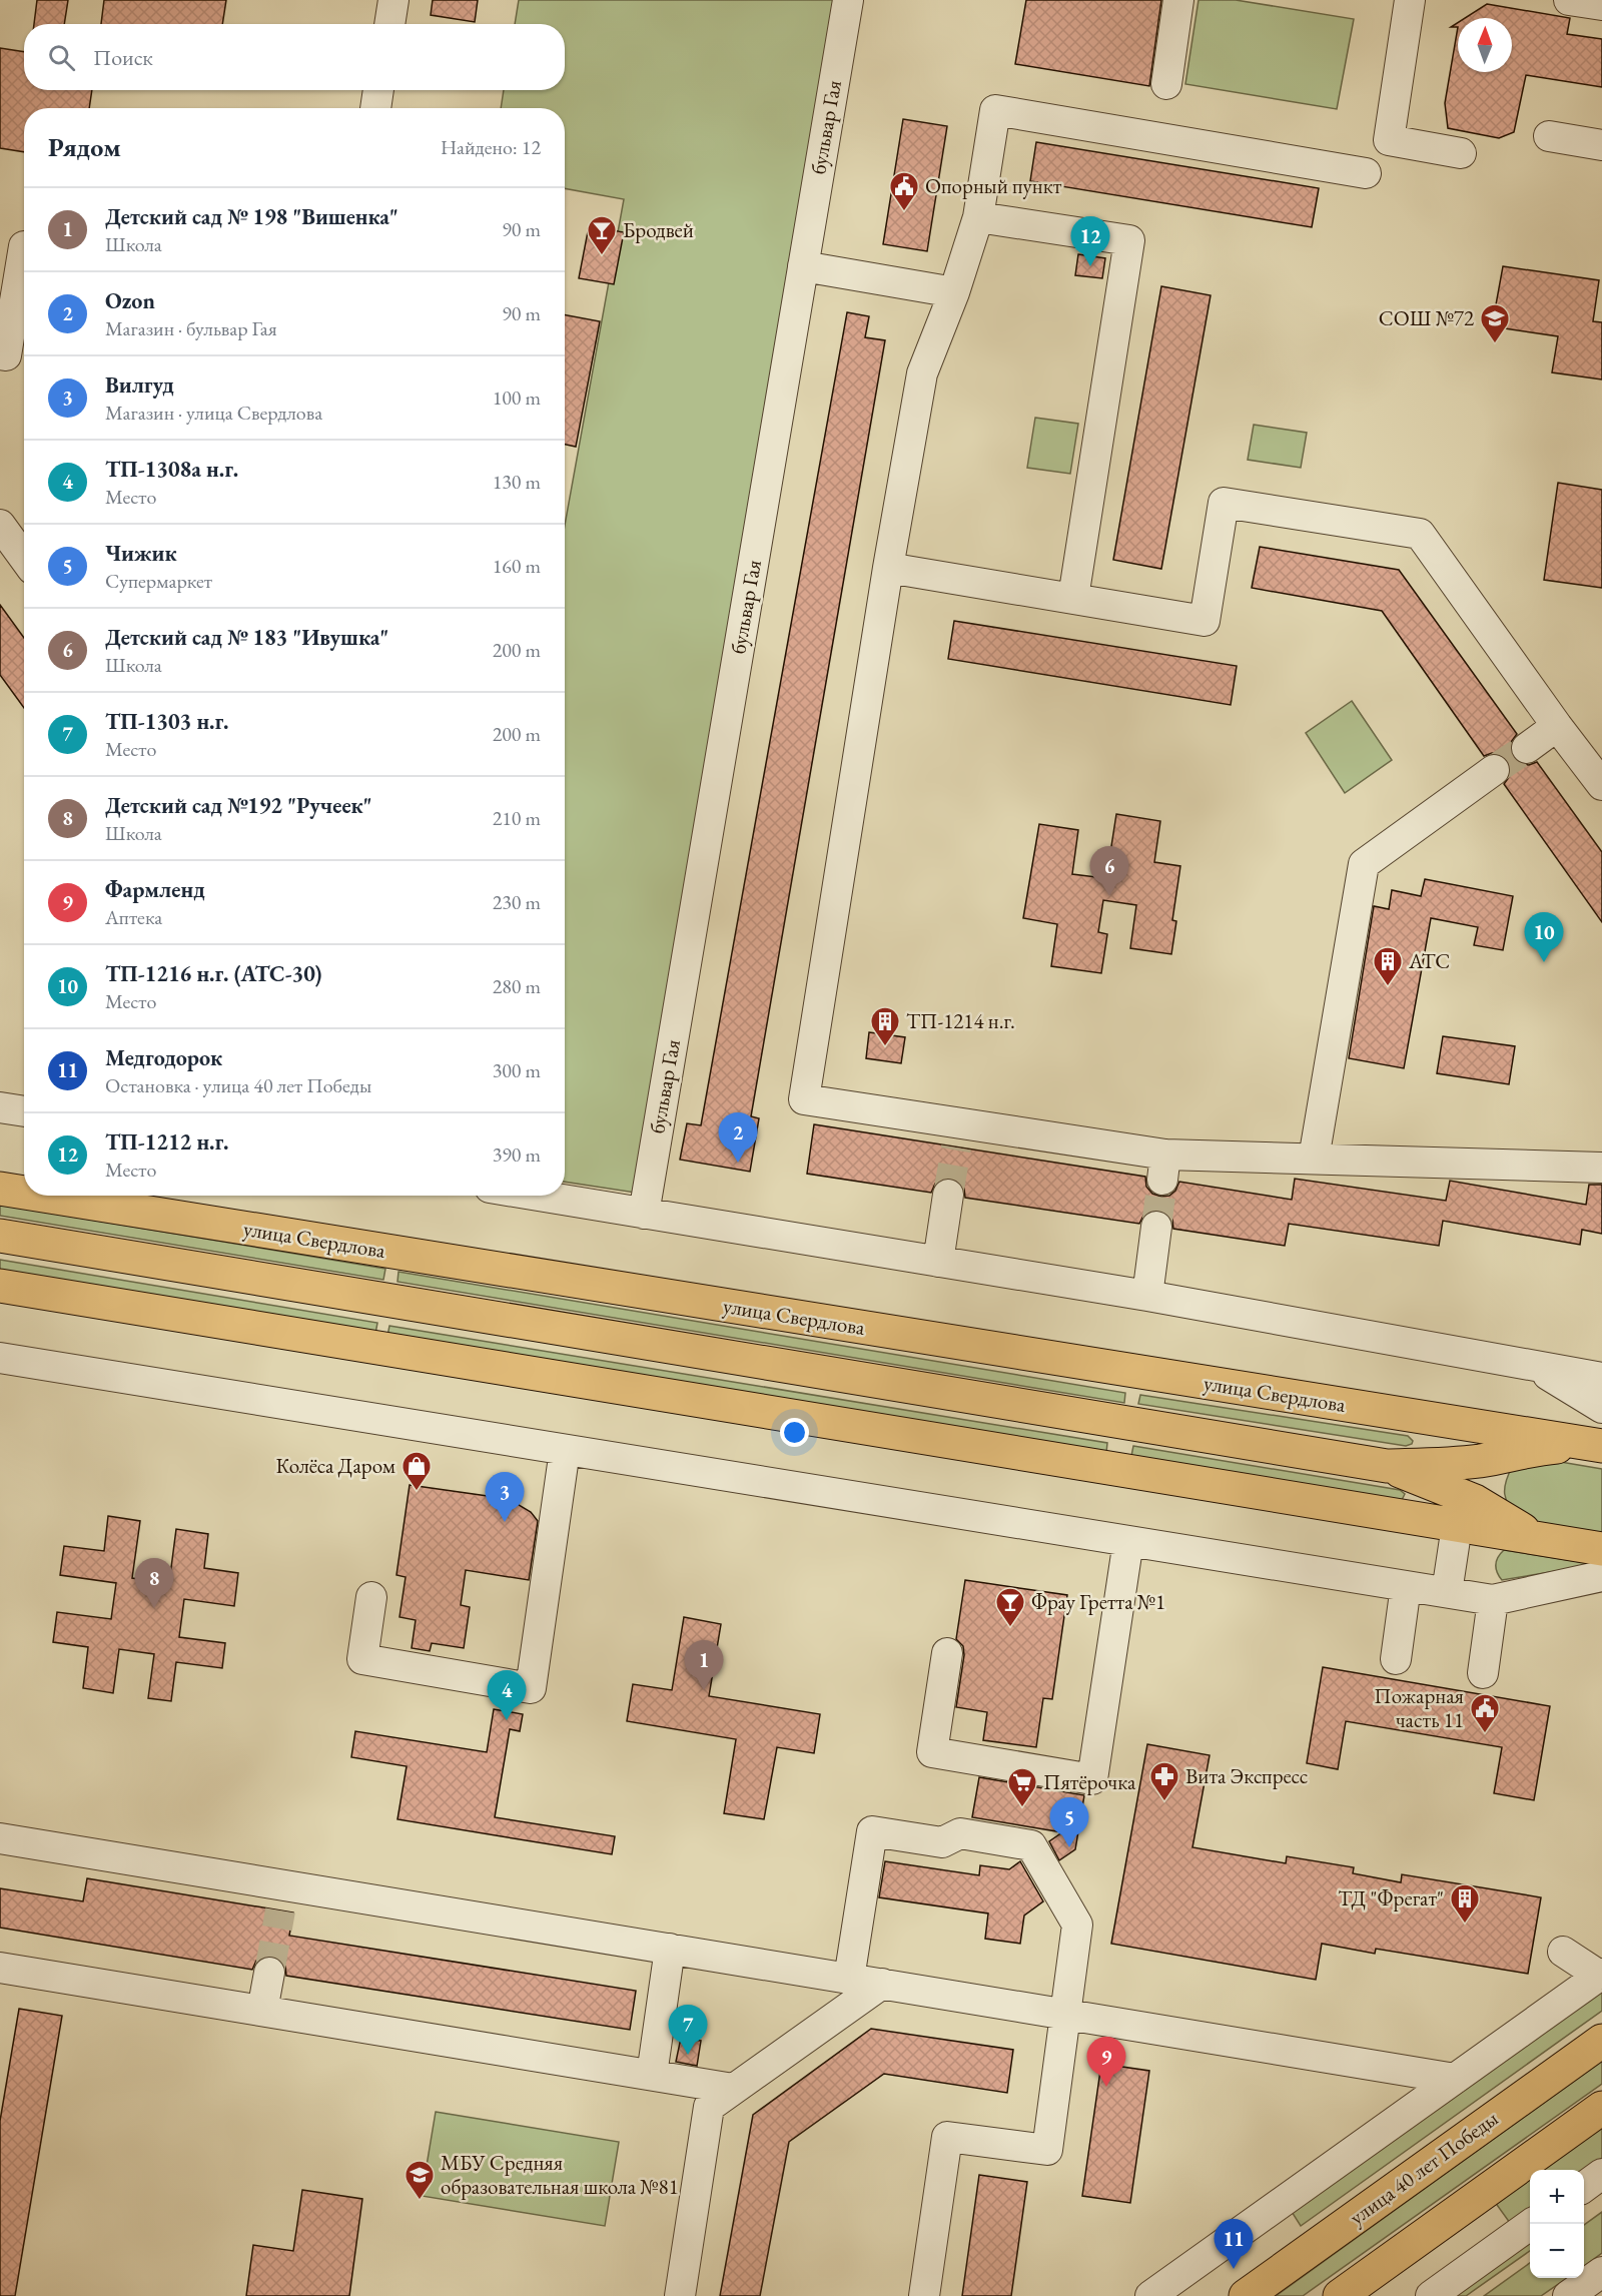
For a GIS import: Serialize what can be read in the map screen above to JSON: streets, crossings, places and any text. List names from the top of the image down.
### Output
{
  "streets": {
    "main road": ["улица Свердлова", "улица 40 лет Победы"],
    "street": ["бульвар Гая"]
  },
  "places": {
    "public building": ["Опорный пункт", "Пожарная часть 11"],
    "bar": ["Бродвей", "Фрау Гретта №1"],
    "school or university": ["СОШ №72", "МБУ Средняя образовательная школа №81"],
    "building": ["АТС", "ТП-1214 н.г.", "ТД \"Фрегат\""],
    "shop": ["Колёса Даром"],
    "pharmacy": ["Вита Экспресс"],
    "supermarket": ["Пятёрочка"]
  },
  "north": "top",
  "page": {
    "search": "Поиск",
    "heading": ["Рядом", "Найдено: 12"],
    "list": [
      {
        "mark": "1",
        "name": "Детский сад № 198 \"Вишенка\"",
        "note": "Школа",
        "value": "90 m"
      },
      {
        "mark": "2",
        "name": "Ozon",
        "note": "Магазин · бульвар Гая",
        "value": "90 m"
      },
      {
        "mark": "3",
        "name": "Вилгуд",
        "note": "Магазин · улица Свердлова",
        "value": "100 m"
      },
      {
        "mark": "4",
        "name": "ТП-1308а н.г.",
        "note": "Место",
        "value": "130 m"
      },
      {
        "mark": "5",
        "name": "Чижик",
        "note": "Супермаркет",
        "value": "160 m"
      },
      {
        "mark": "6",
        "name": "Детский сад № 183 \"Ивушка\"",
        "note": "Школа",
        "value": "200 m"
      },
      {
        "mark": "7",
        "name": "ТП-1303 н.г.",
        "note": "Место",
        "value": "200 m"
      },
      {
        "mark": "8",
        "name": "Детский сад №192 \"Ручеек\"",
        "note": "Школа",
        "value": "210 m"
      },
      {
        "mark": "9",
        "name": "Фармленд",
        "note": "Аптека",
        "value": "230 m"
      },
      {
        "mark": "10",
        "name": "ТП-1216 н.г. (АТС-30)",
        "note": "Место",
        "value": "280 m"
      },
      {
        "mark": "11",
        "name": "Медгодорок",
        "note": "Остановка · улица 40 лет Победы",
        "value": "300 m"
      },
      {
        "mark": "12",
        "name": "ТП-1212 н.г.",
        "note": "Место",
        "value": "390 m"
      }
    ],
    "pins": [
      "12",
      "6",
      "10",
      "2",
      "3",
      "8",
      "1",
      "4",
      "5",
      "7",
      "9",
      "11"
    ],
    "map_buttons": ["+", "−"]
  }
}
